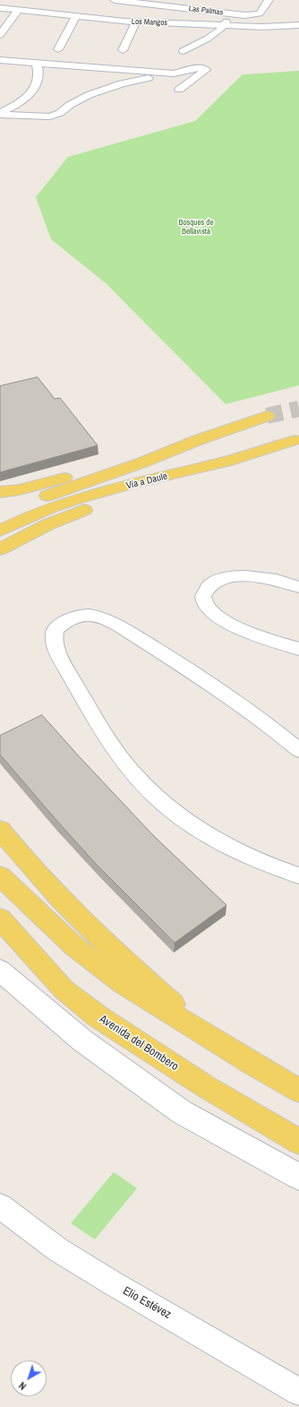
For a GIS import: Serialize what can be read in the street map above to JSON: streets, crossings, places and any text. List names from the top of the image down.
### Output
{
  "streets": {
    "main road": ["Vía a Daule", "Avenida del Bombero"],
    "street": ["Las Palmas", "Los Mangos", "Elio Estévez"]
  },
  "parks": ["Bosques de Bellavista"],
  "north": "bottom left"
}
